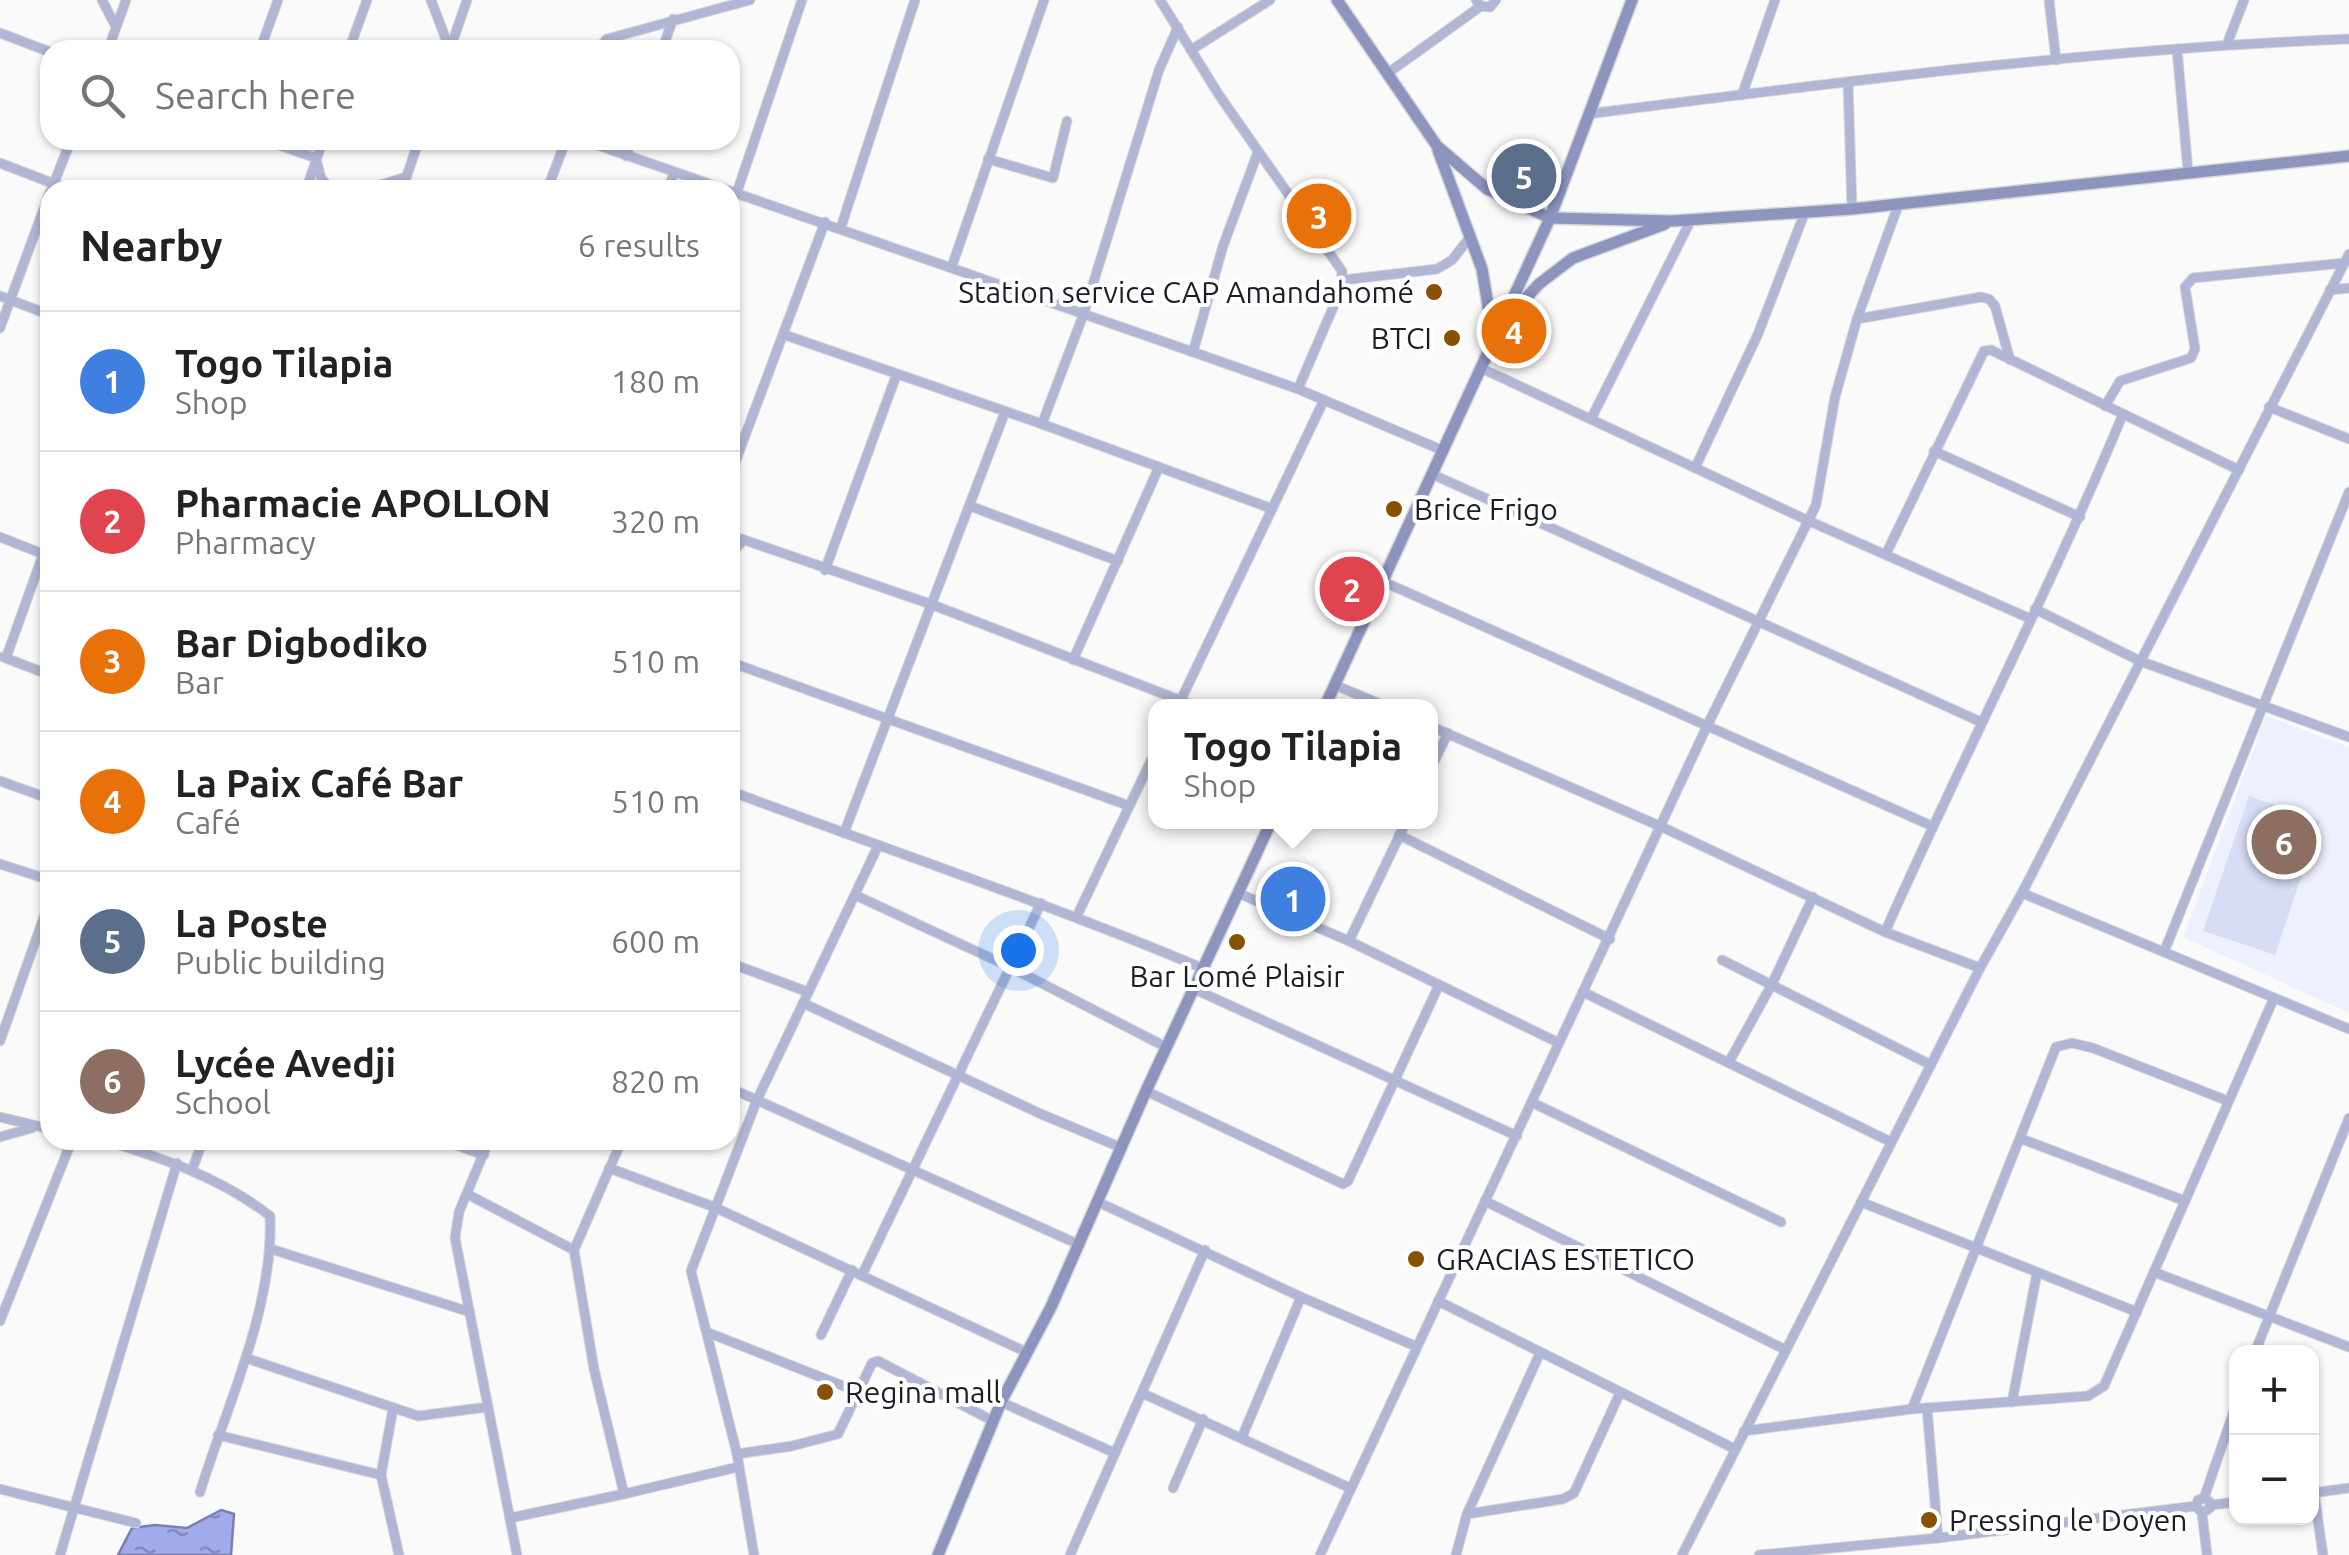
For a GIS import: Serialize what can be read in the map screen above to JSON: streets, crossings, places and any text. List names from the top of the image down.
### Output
{
  "places": [
    "Station service CAP Amandahomé",
    "BTCI",
    "Brice Frigo",
    "Bar Lomé Plaisir",
    "GRACIAS ESTETICO",
    "Regina mall",
    "Pressing le Doyen"
  ],
  "page": {
    "search": "Search here",
    "pins": [
      "5",
      "3",
      "4",
      "2",
      "6",
      "1"
    ],
    "heading": ["Nearby", "6 results"],
    "list": [
      {
        "mark": "1",
        "name": "Togo Tilapia",
        "note": "Shop",
        "value": "180 m"
      },
      {
        "mark": "2",
        "name": "Pharmacie APOLLON",
        "note": "Pharmacy",
        "value": "320 m"
      },
      {
        "mark": "3",
        "name": "Bar Digbodiko",
        "note": "Bar",
        "value": "510 m"
      },
      {
        "mark": "4",
        "name": "La Paix Café Bar",
        "note": "Café",
        "value": "510 m"
      },
      {
        "mark": "5",
        "name": "La Poste",
        "note": "Public building",
        "value": "600 m"
      },
      {
        "mark": "6",
        "name": "Lycée Avedji",
        "note": "School",
        "value": "820 m"
      }
    ],
    "popup": ["Togo Tilapia", "Shop"],
    "map_buttons": ["+", "−"]
  }
}
